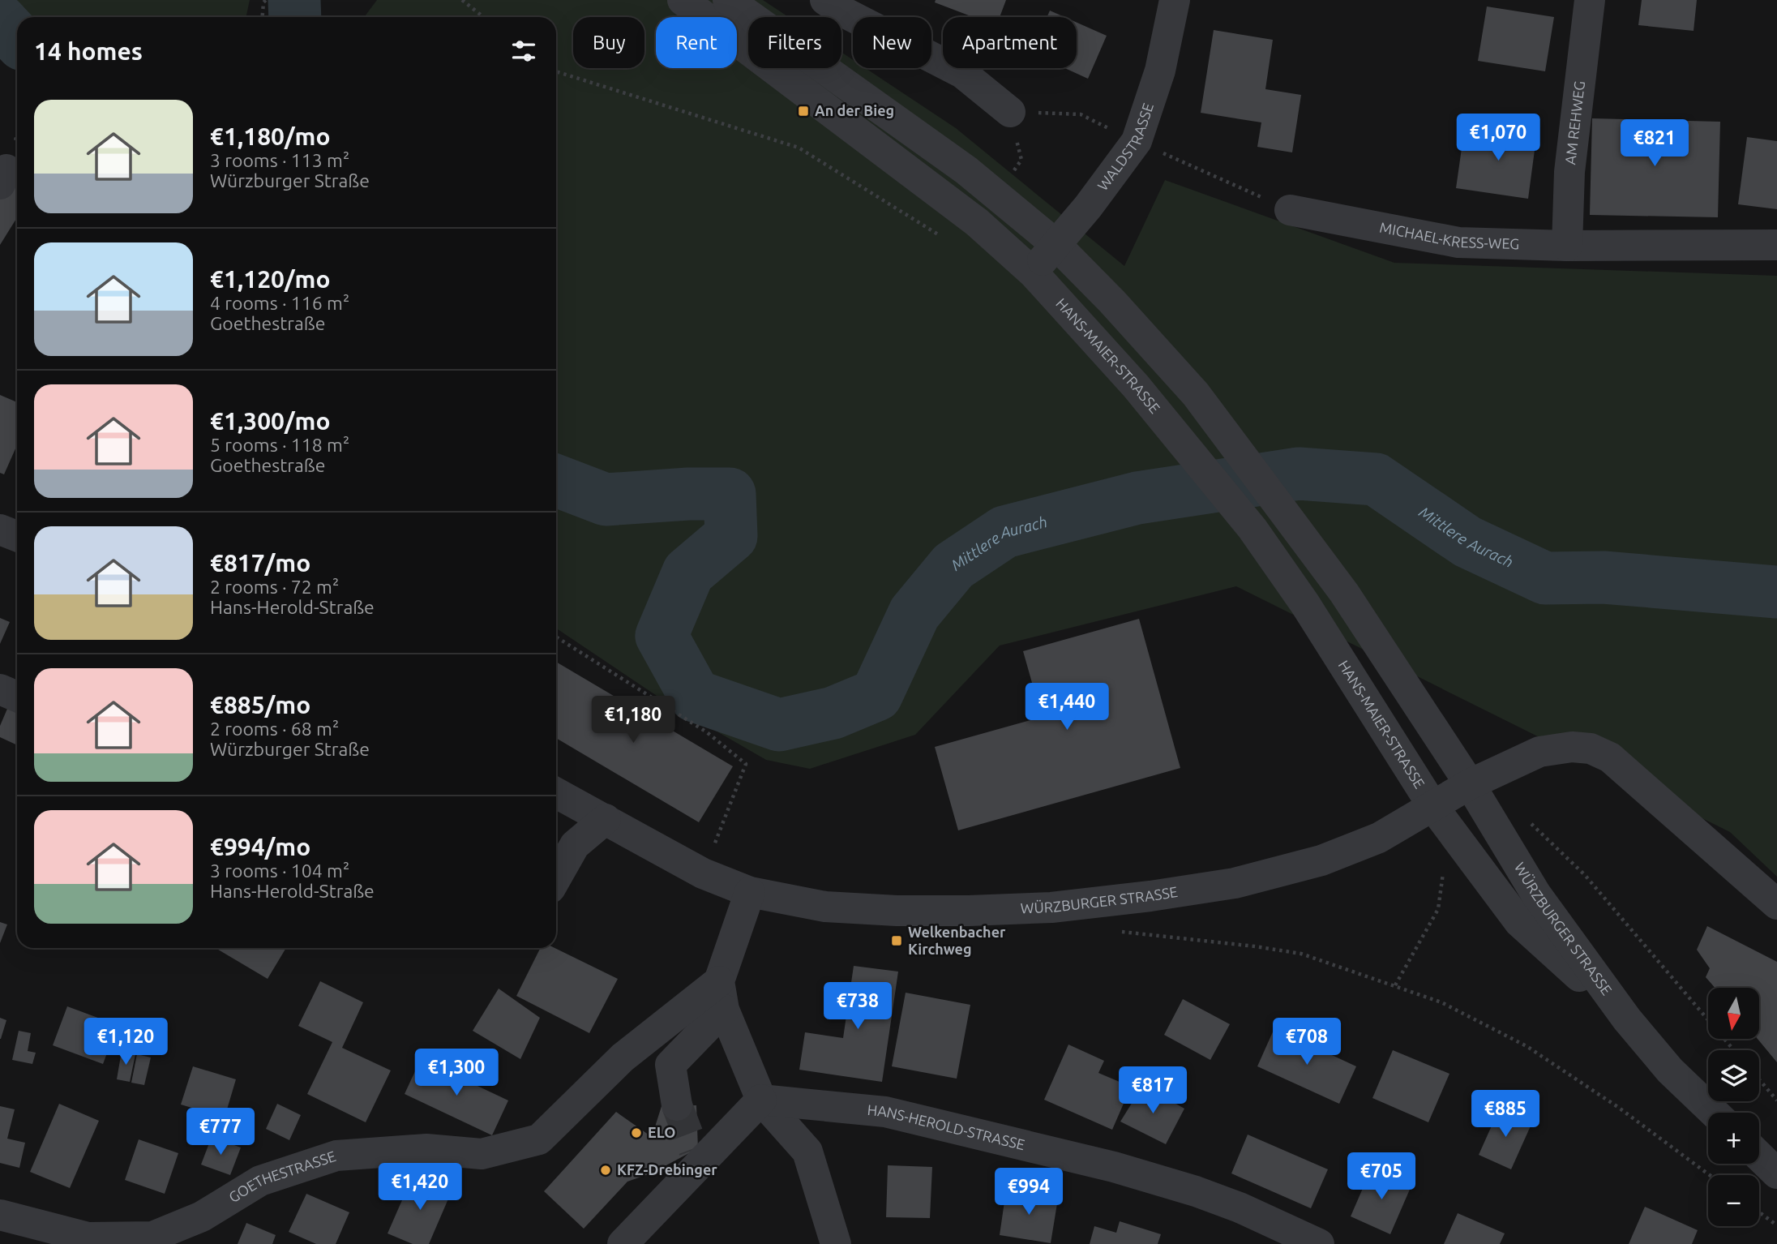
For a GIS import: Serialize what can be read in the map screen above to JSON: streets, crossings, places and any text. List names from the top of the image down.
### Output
{
  "streets": {
    "street": [
      "AM REHWEG",
      "WALDSTRASSE",
      "MICHAEL-KRESS-WEG",
      "HANS-MAIER-STRASSE",
      "WÜRZBURGER STRASSE",
      "HANS-HEROLD-STRASSE",
      "GOETHESTRASSE"
    ]
  },
  "crossings": [
    ["AM REHWEG", "MICHAEL-KRESS-WEG"],
    ["WALDSTRASSE", "HANS-MAIER-STRASSE"],
    ["HANS-MAIER-STRASSE", "WÜRZBURGER STRASSE"]
  ],
  "water": ["Mittlere Aurach"],
  "places": {
    "transit": ["An der Bieg", "Welkenbacher Kirchweg"],
    "other": ["ELO", "KFZ-Drebinger"]
  },
  "north": "bottom",
  "page": {
    "chip": [
      "Buy",
      "Rent",
      "Filters",
      "New",
      "Apartment"
    ],
    "heading": "14 homes",
    "list": [
      {
        "name": "€1,180/mo",
        "note": "3 rooms · 113 m² · Würzburger Straße"
      },
      {
        "name": "€1,120/mo",
        "note": "4 rooms · 116 m² · Goethestraße"
      },
      {
        "name": "€1,300/mo",
        "note": "5 rooms · 118 m² · Goethestraße"
      },
      {
        "name": "€817/mo",
        "note": "2 rooms · 72 m² · Hans-Herold-Straße"
      },
      {
        "name": "€885/mo",
        "note": "2 rooms · 68 m² · Würzburger Straße"
      },
      {
        "name": "€994/mo",
        "note": "3 rooms · 104 m² · Hans-Herold-Straße"
      }
    ],
    "price": [
      "€1,070",
      "€821",
      "€1,440",
      "€1,180",
      "€738",
      "€1,120",
      "€708",
      "€1,300",
      "€817",
      "€885",
      "€777",
      "€705",
      "€1,420",
      "€994"
    ],
    "map_buttons": ["+", "−"]
  }
}
